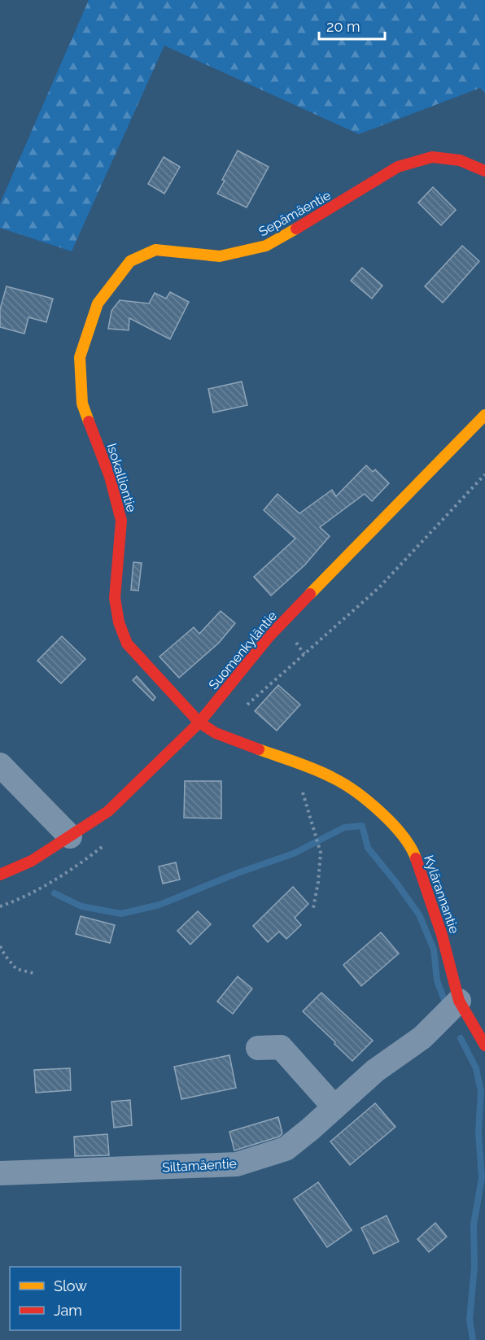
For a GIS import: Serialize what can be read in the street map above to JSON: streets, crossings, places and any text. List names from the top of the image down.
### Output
{
  "streets": {
    "street": [
      "Sepämäentie",
      "Isokalliontie",
      "Suomenkyläntie",
      "Kylärannantie",
      "Siltamäentie"
    ]
  },
  "crossings": [
    ["Sepämäentie", "Isokalliontie"],
    ["Isokalliontie", "Suomenkyläntie"],
    ["Isokalliontie", "Kylärannantie"],
    ["Suomenkyläntie", "Kylärannantie"],
    ["Kylärannantie", "Siltamäentie"]
  ],
  "legend": ["Slow", "Jam"],
  "scale_bar": "20 m"
}
